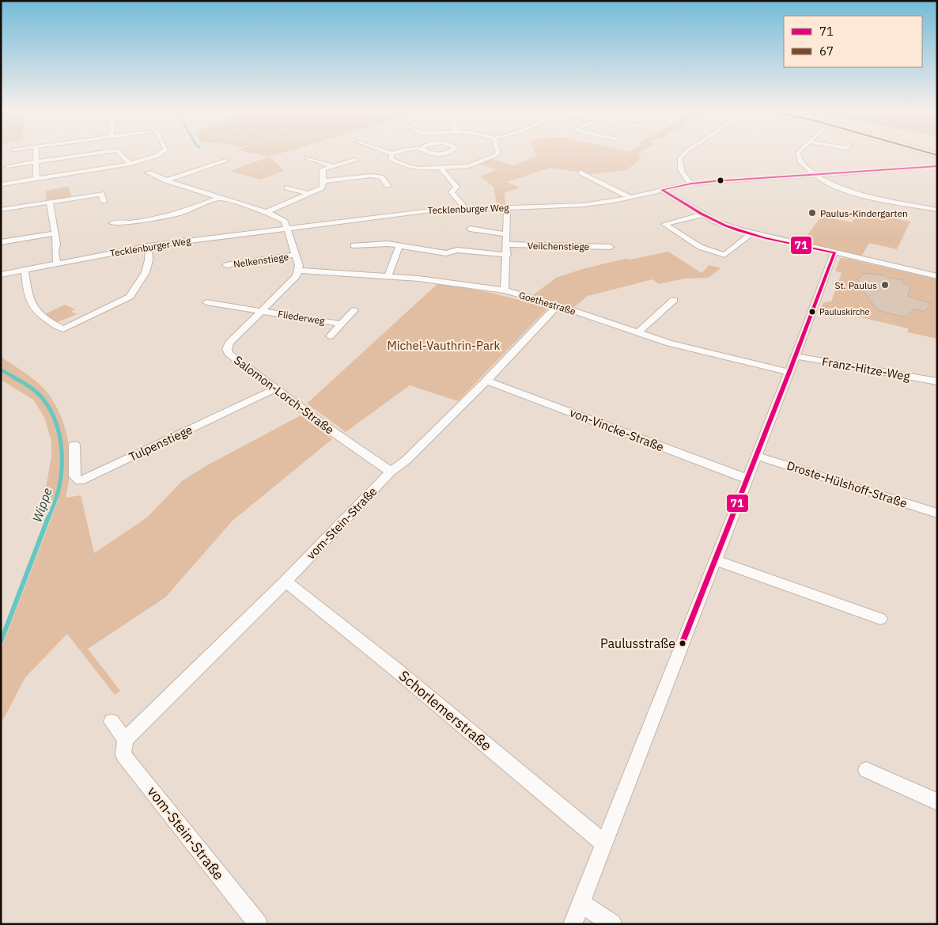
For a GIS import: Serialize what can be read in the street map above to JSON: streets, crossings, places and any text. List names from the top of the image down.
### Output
{
  "streets": {
    "street": [
      "Tecklenburger Weg",
      "Veilchenstiege",
      "Nelkenstiege",
      "Goethestraße",
      "Fliederweg",
      "Franz-Hitze-Weg",
      "Salomon-Lorch-Straße",
      "von-Vincke-Straße",
      "Tulpenstiege",
      "Droste-Hülshoff-Straße",
      "vom-Stein-Straße",
      "Schorlemerstraße"
    ]
  },
  "crossings": [
    ["Goethestraße", "Salomon-Lorch-Straße"],
    ["Goethestraße", "vom-Stein-Straße"],
    ["Fliederweg", "Salomon-Lorch-Straße"],
    ["Salomon-Lorch-Straße", "Tulpenstiege"],
    ["Salomon-Lorch-Straße", "vom-Stein-Straße"],
    ["von-Vincke-Straße", "vom-Stein-Straße"],
    ["vom-Stein-Straße", "Schorlemerstraße"]
  ],
  "water": ["Wippe"],
  "parks": ["Michel-Vauthrin-Park"],
  "places": [
    "Paulus-Kindergarten",
    "St. Paulus",
    "Pauluskirche",
    "Paulusstraße"
  ],
  "lines": ["transit line 67", "transit line 71"],
  "legend": ["71", "67"]
}
